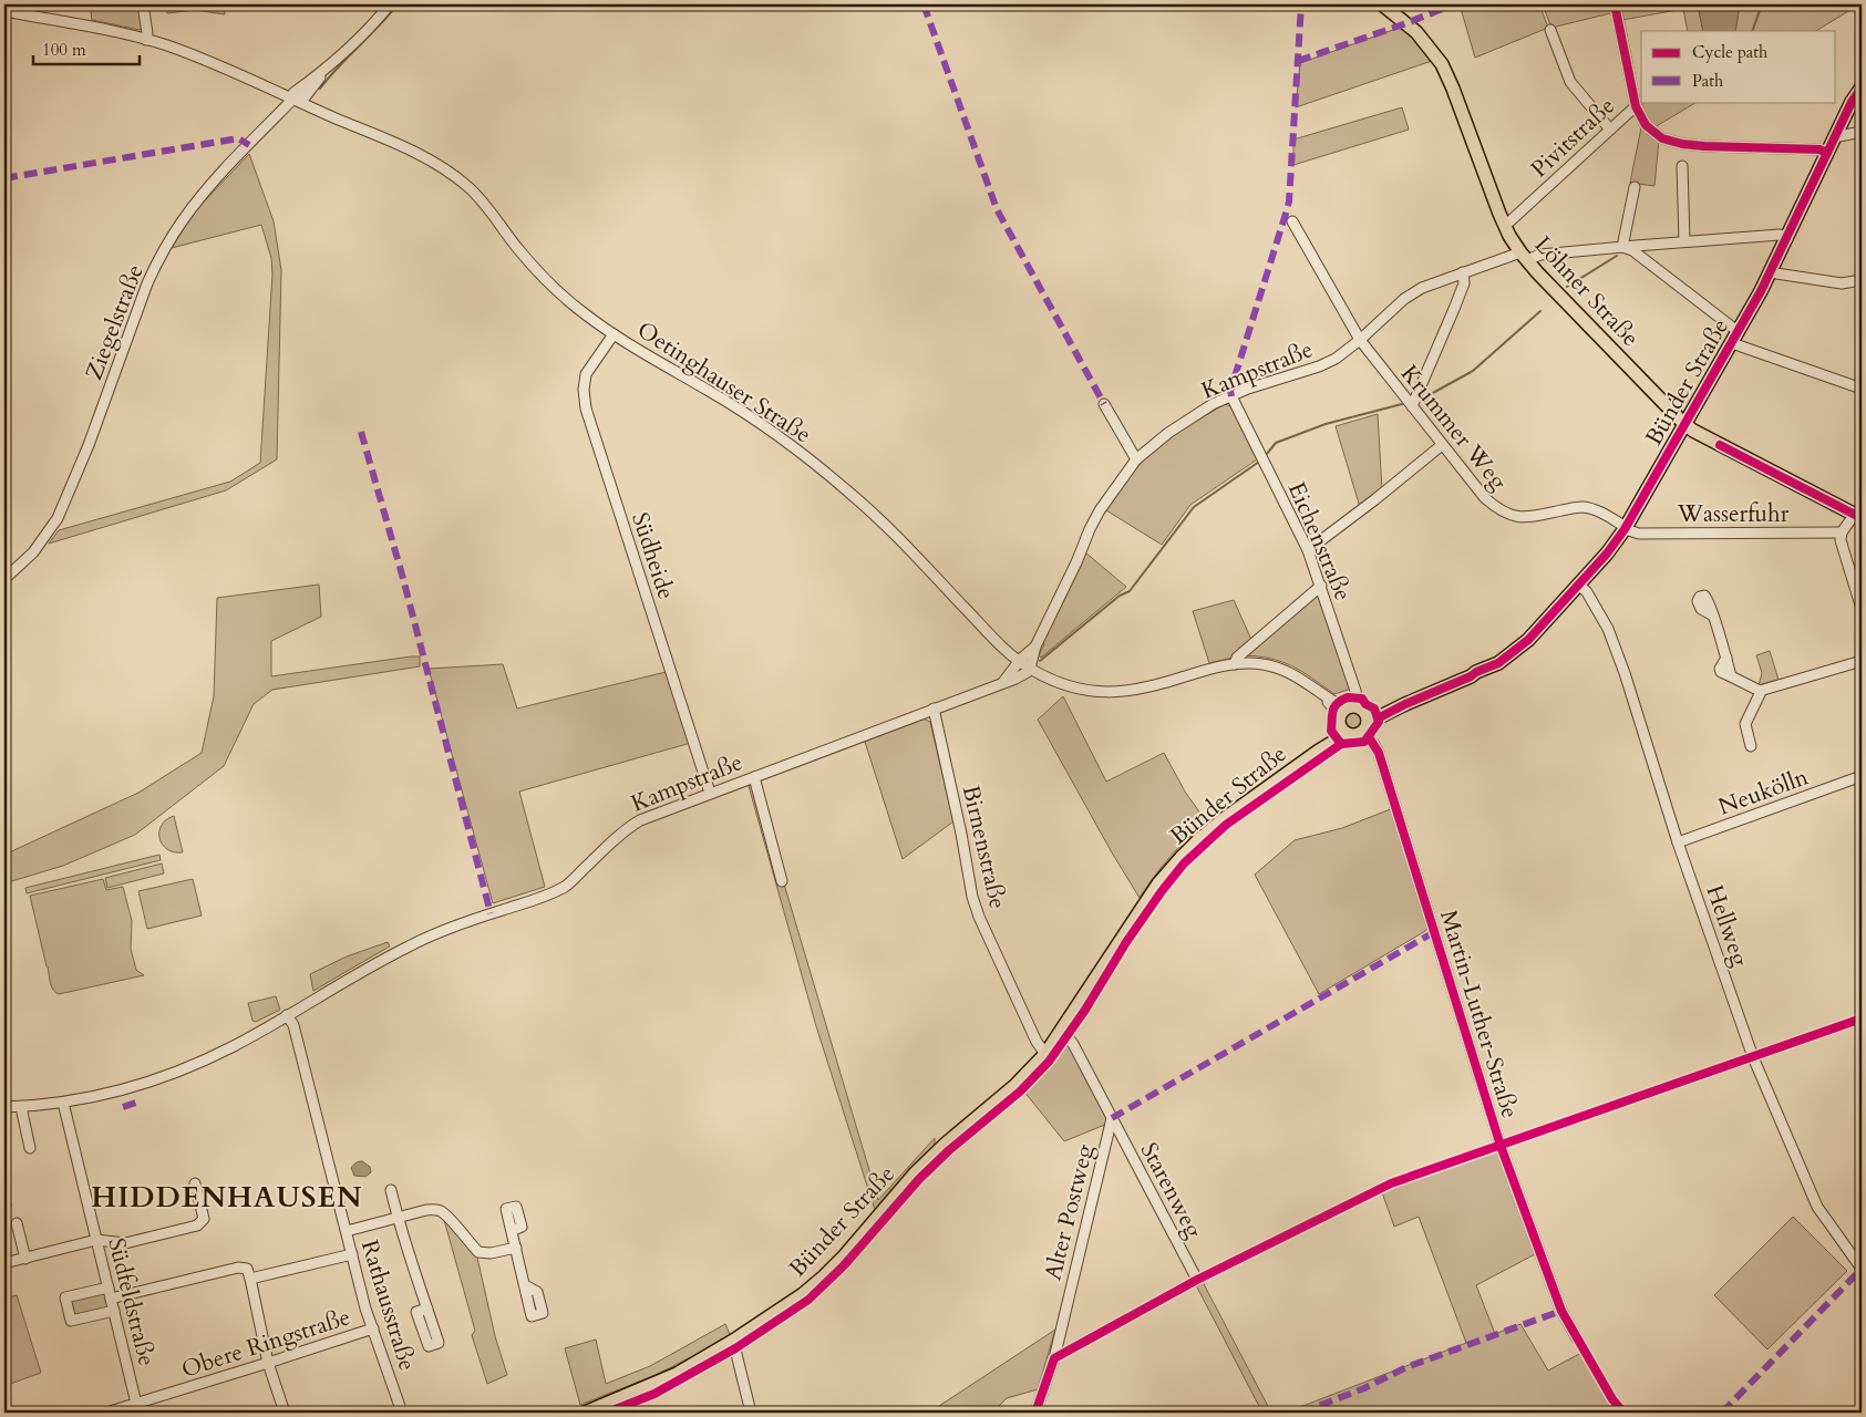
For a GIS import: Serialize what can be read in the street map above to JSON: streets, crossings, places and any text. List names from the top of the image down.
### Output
{
  "streets": {
    "main road": ["Löhner Straße", "Bünder Straße"],
    "street": [
      "Pivitstraße",
      "Ziegelstraße",
      "Kampstraße",
      "Oetinghauser Straße",
      "Krummer Weg",
      "Wasserfuhr",
      "Eichenstraße",
      "Südheide",
      "Neukölln",
      "Birnenstraße",
      "Hellweg",
      "Martin-Luther-Straße",
      "Starenweg",
      "Alter Postweg",
      "Südfeldstraße",
      "Rathausstraße",
      "Obere Ringstraße"
    ]
  },
  "crossings": [
    ["Pivitstraße", "Löhner Straße"],
    ["Pivitstraße", "Bünder Straße"],
    ["Löhner Straße", "Kampstraße"],
    ["Löhner Straße", "Bünder Straße"],
    ["Ziegelstraße", "Oetinghauser Straße"],
    ["Kampstraße", "Oetinghauser Straße"],
    ["Kampstraße", "Bünder Straße"],
    ["Kampstraße", "Krummer Weg"],
    ["Kampstraße", "Eichenstraße"],
    ["Kampstraße", "Südheide"],
    ["Kampstraße", "Birnenstraße"],
    ["Kampstraße", "Südfeldstraße"],
    ["Kampstraße", "Rathausstraße"],
    ["Oetinghauser Straße", "Bünder Straße"],
    ["Oetinghauser Straße", "Eichenstraße"],
    ["Oetinghauser Straße", "Südheide"],
    ["Bünder Straße", "Krummer Weg"],
    ["Bünder Straße", "Wasserfuhr"],
    ["Bünder Straße", "Eichenstraße"],
    ["Bünder Straße", "Birnenstraße"],
    ["Bünder Straße", "Hellweg"],
    ["Bünder Straße", "Martin-Luther-Straße"],
    ["Bünder Straße", "Alter Postweg"],
    ["Krummer Weg", "Wasserfuhr"],
    ["Neukölln", "Hellweg"],
    ["Starenweg", "Alter Postweg"],
    ["Südfeldstraße", "Obere Ringstraße"],
    ["Rathausstraße", "Obere Ringstraße"]
  ],
  "districts": ["HIDDENHAUSEN"],
  "legend": ["Cycle path", "Path"],
  "scale_bar": "100 m"
}
